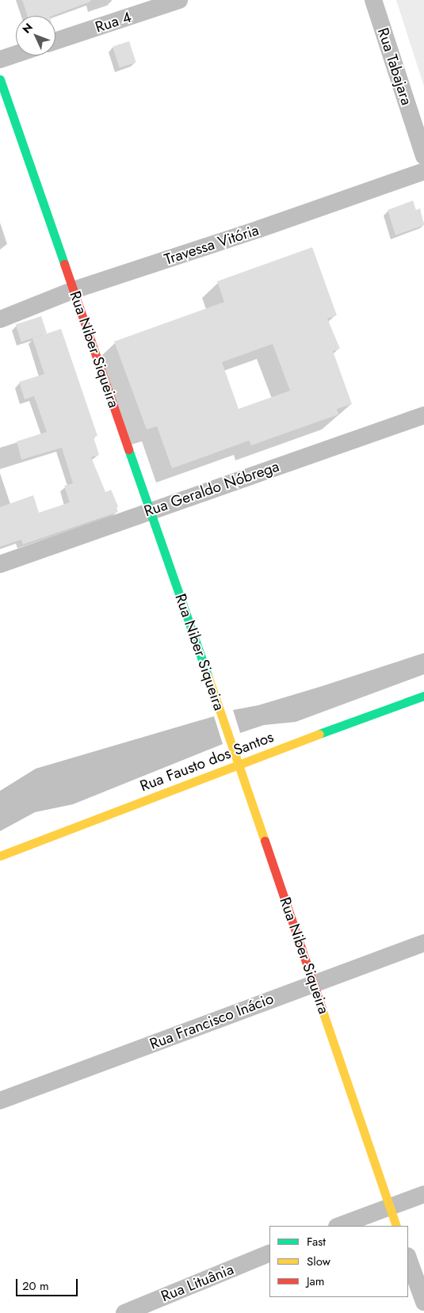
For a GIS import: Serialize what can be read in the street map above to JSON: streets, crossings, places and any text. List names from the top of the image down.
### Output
{
  "streets": {
    "street": [
      "Rua 4",
      "Rua Tabajara",
      "Travessa Vitória",
      "Rua Niber Siqueira",
      "Rua Geraldo Nóbrega",
      "Rua Fausto dos Santos",
      "Rua Francisco Inácio",
      "Rua Lituânia"
    ]
  },
  "crossings": [
    ["Travessa Vitória", "Rua Niber Siqueira"],
    ["Rua Niber Siqueira", "Rua Geraldo Nóbrega"],
    ["Rua Niber Siqueira", "Rua Fausto dos Santos"],
    ["Rua Niber Siqueira", "Rua Francisco Inácio"]
  ],
  "legend": ["Fast", "Slow", "Jam"],
  "scale_bar": "20 m",
  "north": "top left"
}
